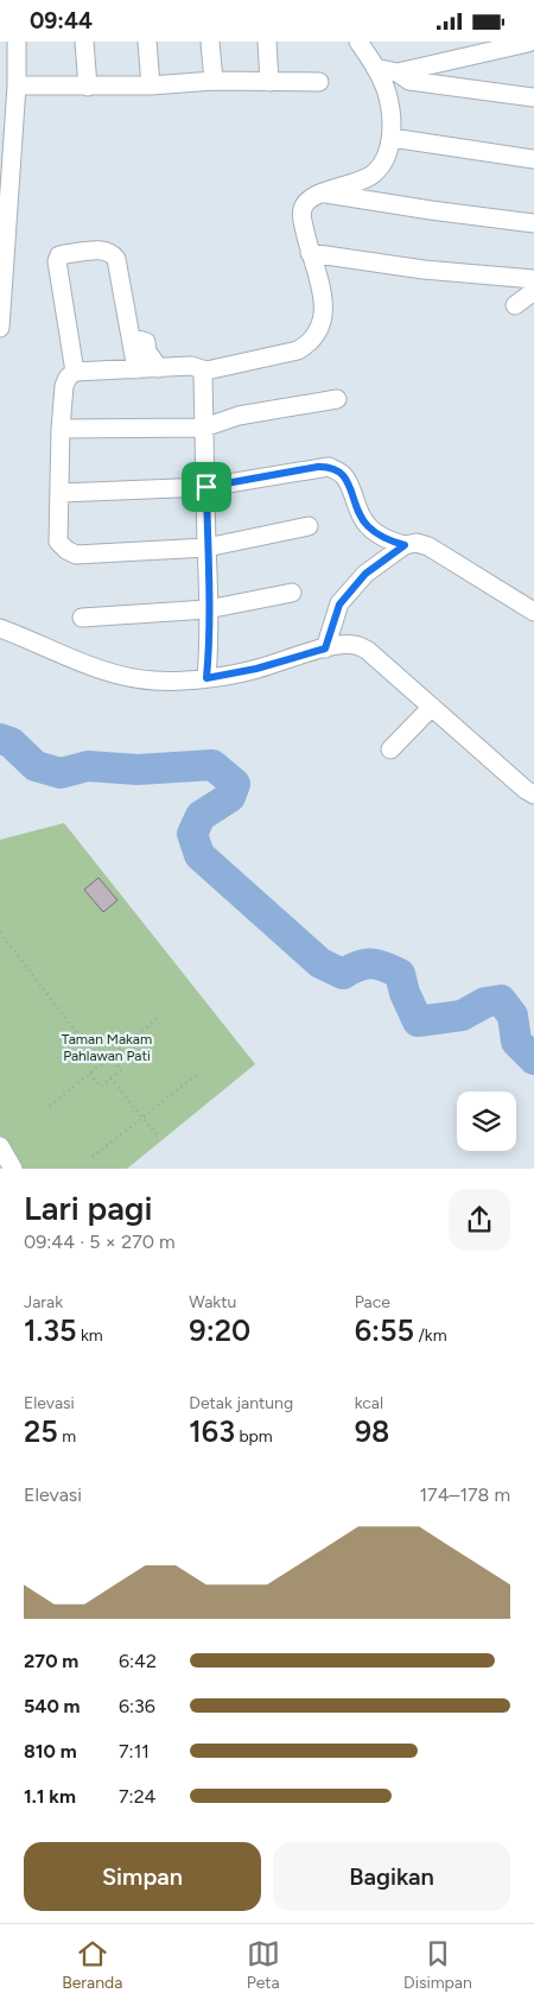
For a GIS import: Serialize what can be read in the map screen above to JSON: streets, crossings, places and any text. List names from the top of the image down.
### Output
{
  "parks": ["Taman Makam Pahlawan Pati"],
  "page": {
    "status": "09:44",
    "heading": ["Lari pagi", "09:44 · 5 × 270 m"],
    "stats": [
      ["Jarak", "1.35 km"],
      ["Waktu", "9:20"],
      ["Pace", "6:55 /km"],
      ["Elevasi", "25 m"],
      ["Detak jantung", "163 bpm"],
      ["kcal", "98"]
    ],
    "chart": ["Elevasi", "174–178 m"],
    "list": [
      {
        "name": "270 m",
        "note": "6:42"
      },
      {
        "name": "540 m",
        "note": "6:36"
      },
      {
        "name": "810 m",
        "note": "7:11"
      },
      {
        "name": "1.1 km",
        "note": "7:24"
      }
    ],
    "buttons": ["Simpan", "Bagikan"],
    "tabs": ["Beranda", "Peta", "Disimpan"]
  }
}
